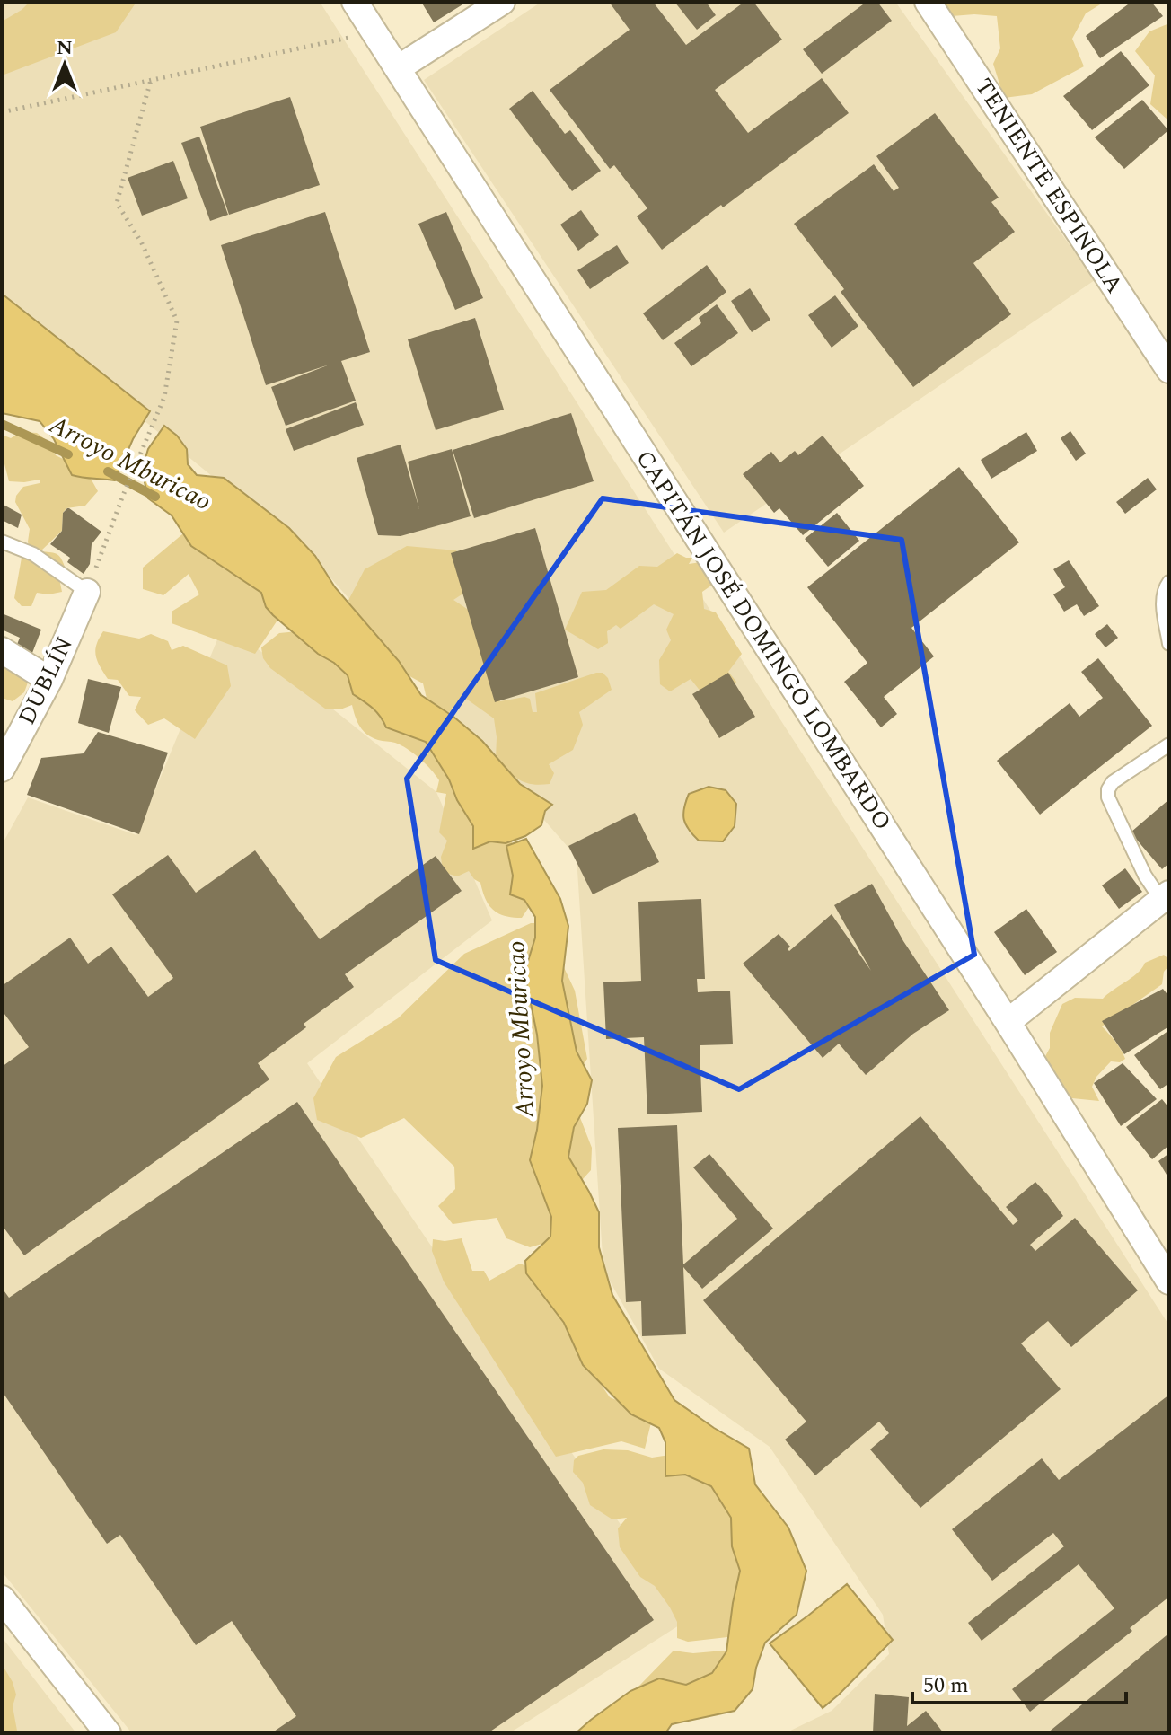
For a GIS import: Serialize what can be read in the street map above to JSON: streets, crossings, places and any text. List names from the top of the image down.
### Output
{
  "streets": {
    "street": ["TENIENTE ESPINOLA", "CAPITÁN JOSÉ DOMINGO LOMBARDO", "DUBLÍN"]
  },
  "water": ["Arroyo Mburicao"],
  "scale_bar": "50 m",
  "north": "top"
}
